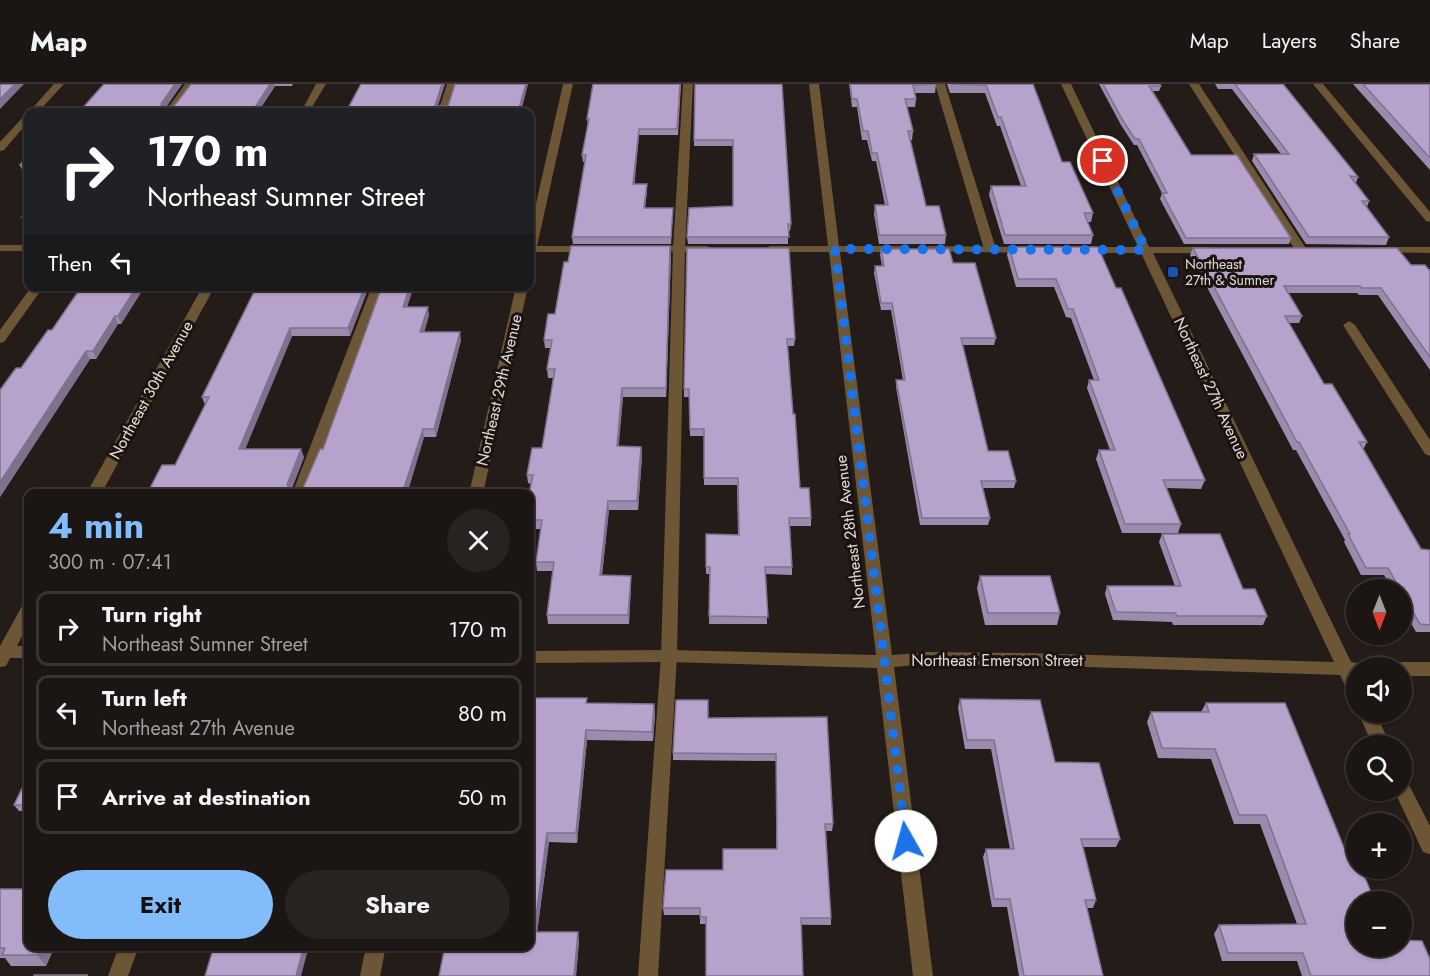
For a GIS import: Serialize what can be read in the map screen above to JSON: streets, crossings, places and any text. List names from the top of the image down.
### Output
{
  "streets": {
    "street": [
      "Northeast 27th Avenue",
      "Northeast 30th Avenue",
      "Northeast 29th Avenue",
      "Northeast 28th Avenue",
      "Northeast Emerson Street"
    ]
  },
  "crossings": [
    ["Northeast 28th Avenue", "Northeast Emerson Street"]
  ],
  "places": {
    "transit": ["Northeast 27th & Sumner"]
  },
  "north": "bottom",
  "page": {
    "header": "Map",
    "nav": ["Map", "Layers", "Share"],
    "turn": ["170 m", "Northeast Sumner Street"],
    "then": "Then",
    "heading": ["4 min", "300 m · 07:41"],
    "map_buttons": ["+", "−"],
    "list": [
      {
        "name": "Turn right",
        "note": "Northeast Sumner Street",
        "value": "170 m"
      },
      {
        "name": "Turn left",
        "note": "Northeast 27th Avenue",
        "value": "80 m"
      },
      {
        "name": "Arrive at destination",
        "value": "50 m"
      }
    ],
    "buttons": ["Exit", "Share"]
  }
}
